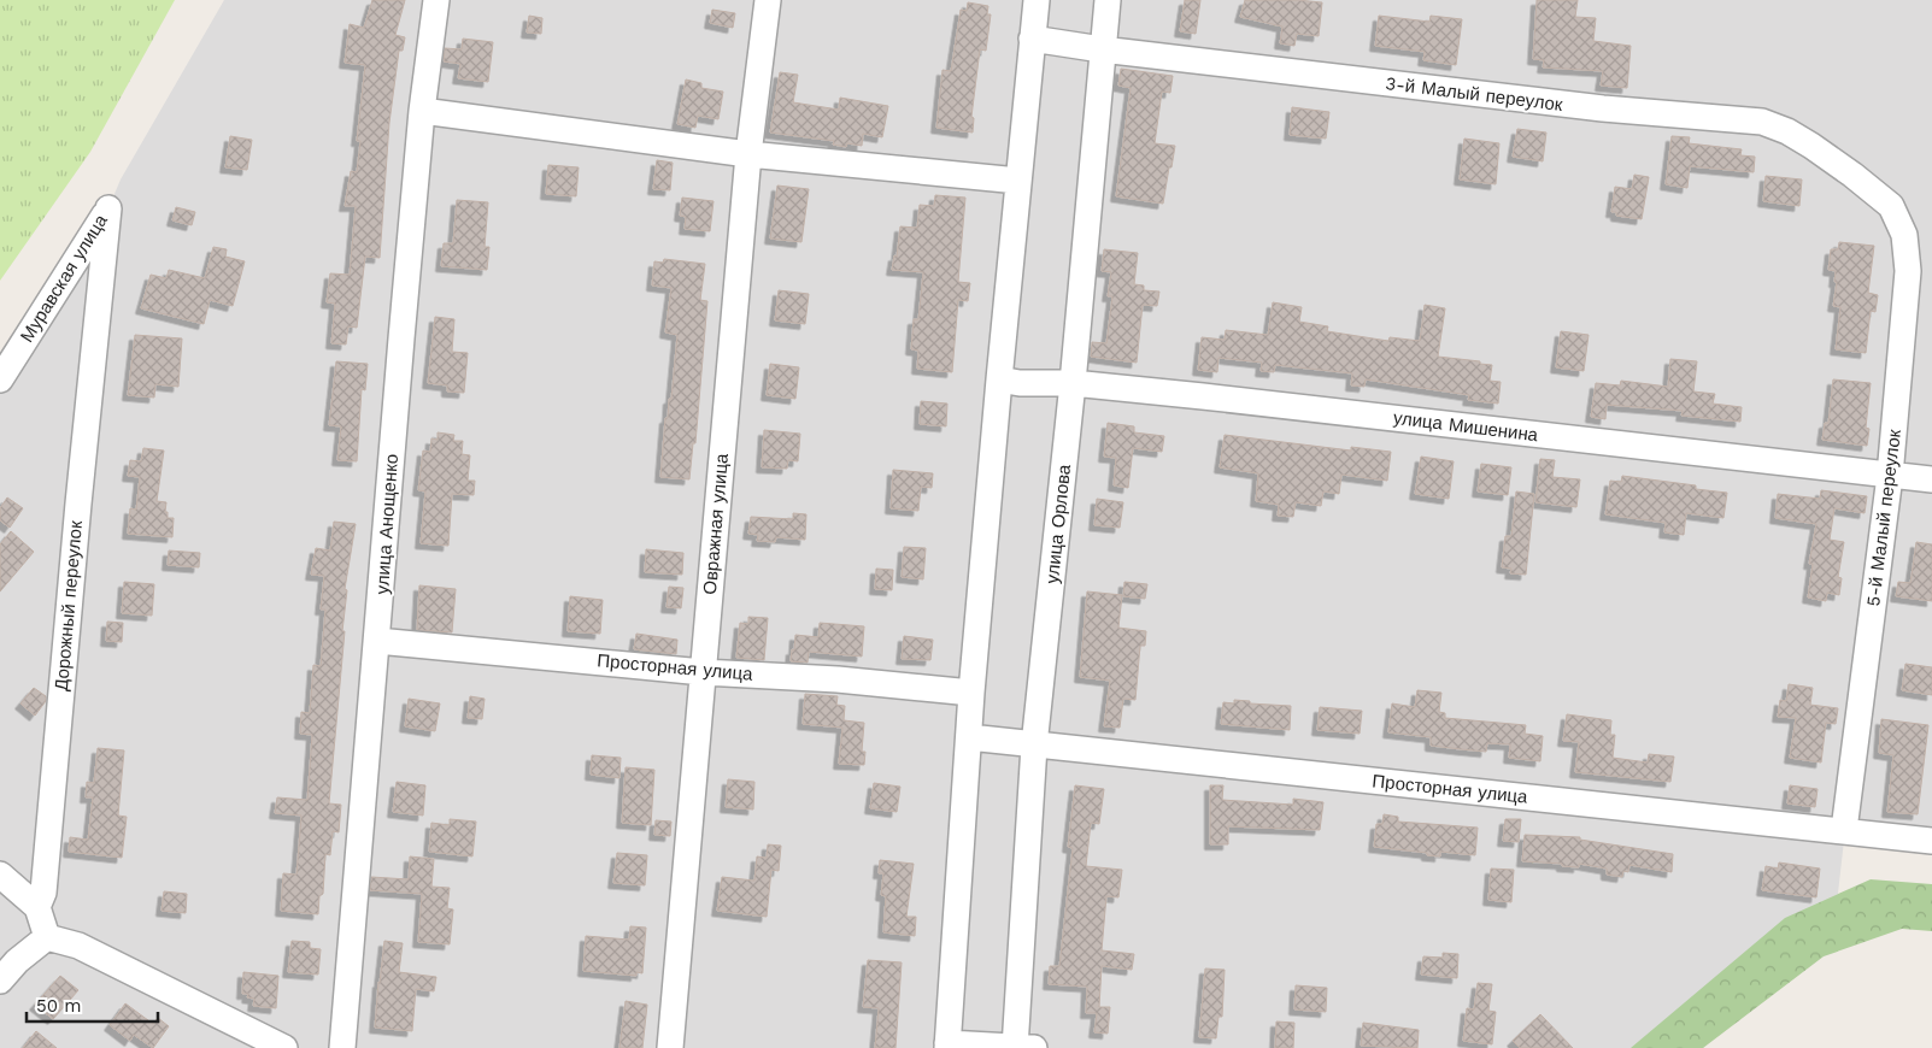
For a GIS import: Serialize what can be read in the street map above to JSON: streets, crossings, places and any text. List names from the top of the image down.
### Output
{
  "streets": {
    "street": [
      "3-й Малый переулок",
      "Муравская улица",
      "улица Мишенина",
      "5-й Малый переулок",
      "улица Анощенко",
      "Овражная улица",
      "улица Орлова",
      "Дорожный переулок",
      "Просторная улица"
    ]
  },
  "crossings": [
    ["3-й Малый переулок", "5-й Малый переулок"],
    ["3-й Малый переулок", "улица Орлова"],
    ["Муравская улица", "Дорожный переулок"],
    ["улица Мишенина", "5-й Малый переулок"],
    ["улица Мишенина", "улица Орлова"],
    ["5-й Малый переулок", "Просторная улица"],
    ["улица Анощенко", "Просторная улица"],
    ["Овражная улица", "Просторная улица"],
    ["улица Орлова", "Просторная улица"]
  ],
  "scale_bar": "50 m"
}
